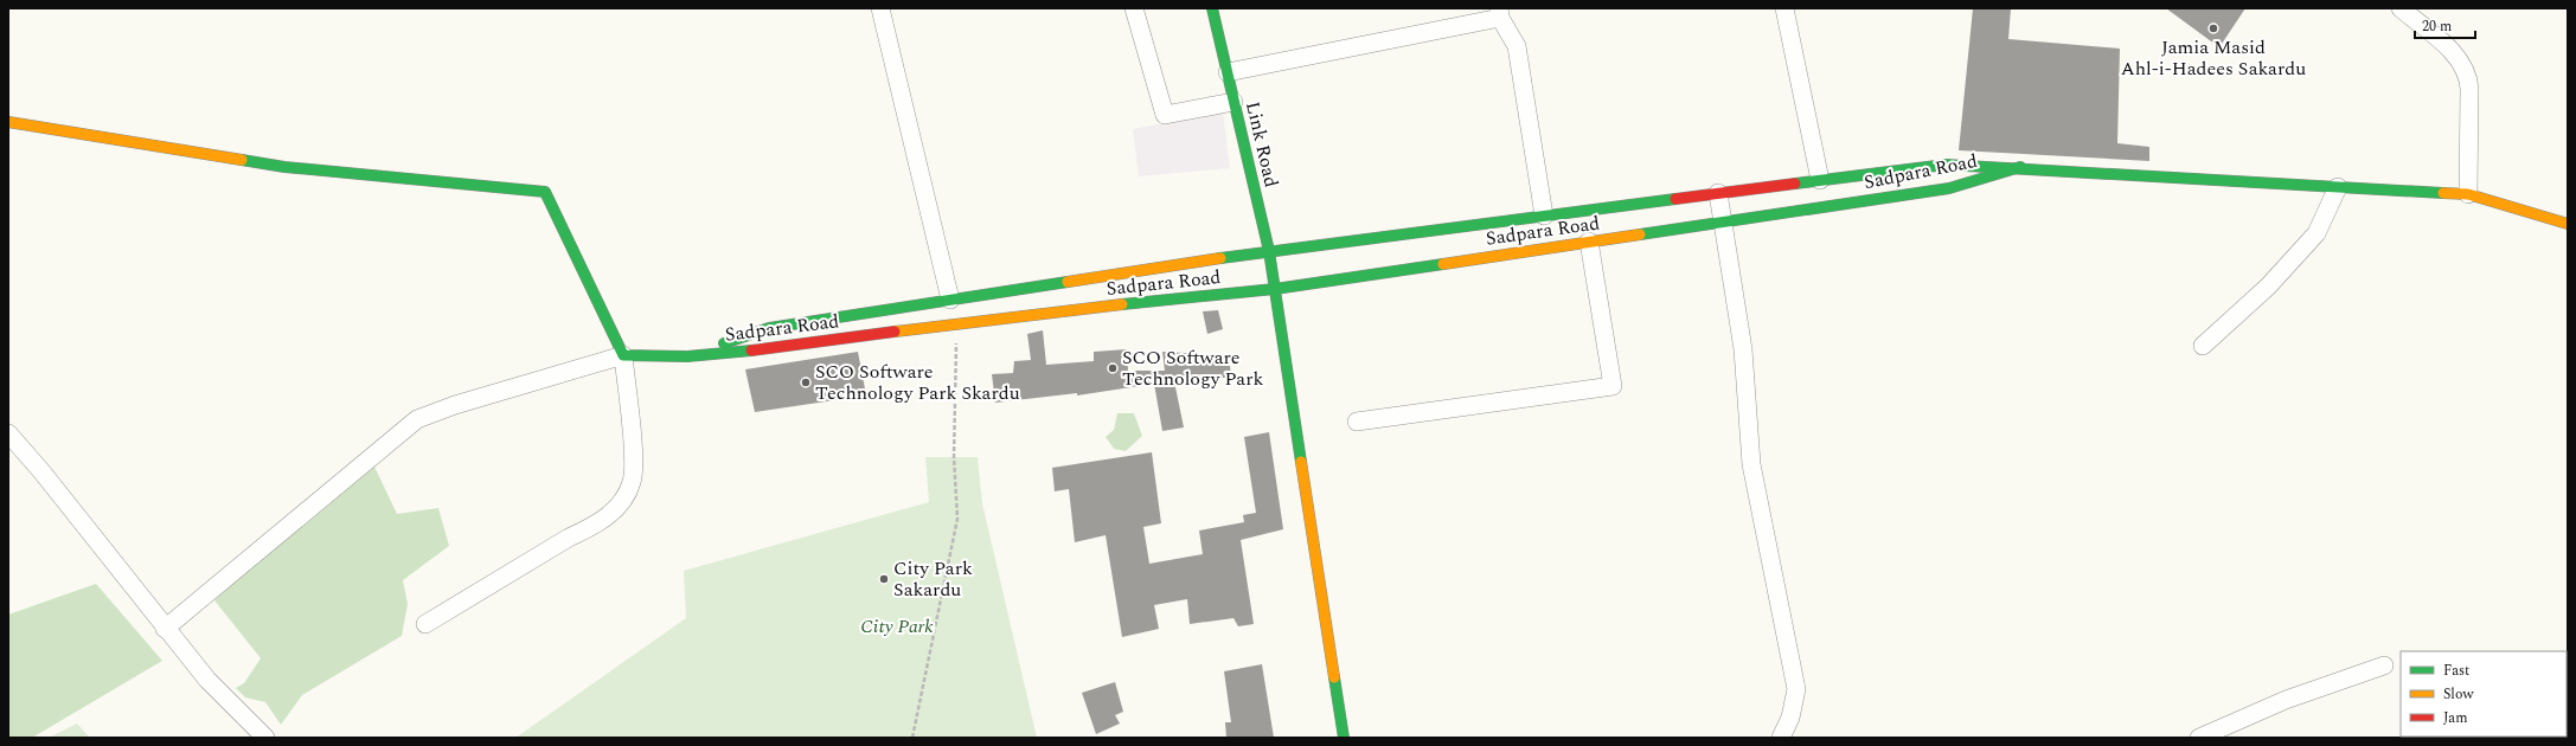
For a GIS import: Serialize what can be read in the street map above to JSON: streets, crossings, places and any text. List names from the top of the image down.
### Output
{
  "streets": {
    "main road": ["Link Road", "Sadpara Road"]
  },
  "crossings": [
    ["Link Road", "Sadpara Road"]
  ],
  "parks": ["City Park"],
  "places": [
    "Jamia Masid Ahl-i-Hadees Sakardu",
    "SCO Software Technology Park",
    "SCO Software Technology Park Skardu",
    "City Park Sakardu"
  ],
  "legend": ["Fast", "Slow", "Jam"],
  "scale_bar": "20 m"
}
